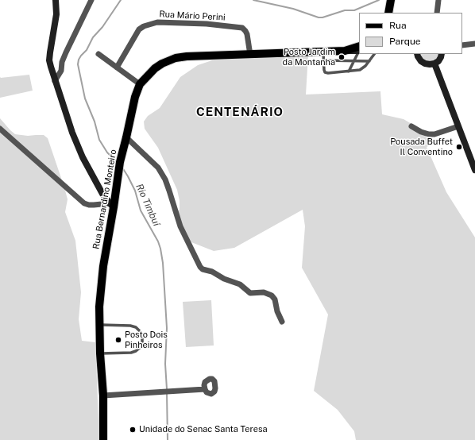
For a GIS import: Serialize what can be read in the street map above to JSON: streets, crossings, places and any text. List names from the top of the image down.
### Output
{
  "streets": {
    "main road": ["Rua Bernardino Monteiro"],
    "street": ["Rua Mário Perini"]
  },
  "crossings": [
    ["Rua Mário Perini", "Rua Bernardino Monteiro"]
  ],
  "districts": ["CENTENÁRIO"],
  "water": ["Rio Timbuí"],
  "places": [
    "Posto Jardim da Montanha",
    "Pousada Buffet Il Conventino",
    "Posto Dois Pinheiros",
    "Unidade do Senac Santa Teresa"
  ],
  "legend": ["Rua", "Parque"]
}
